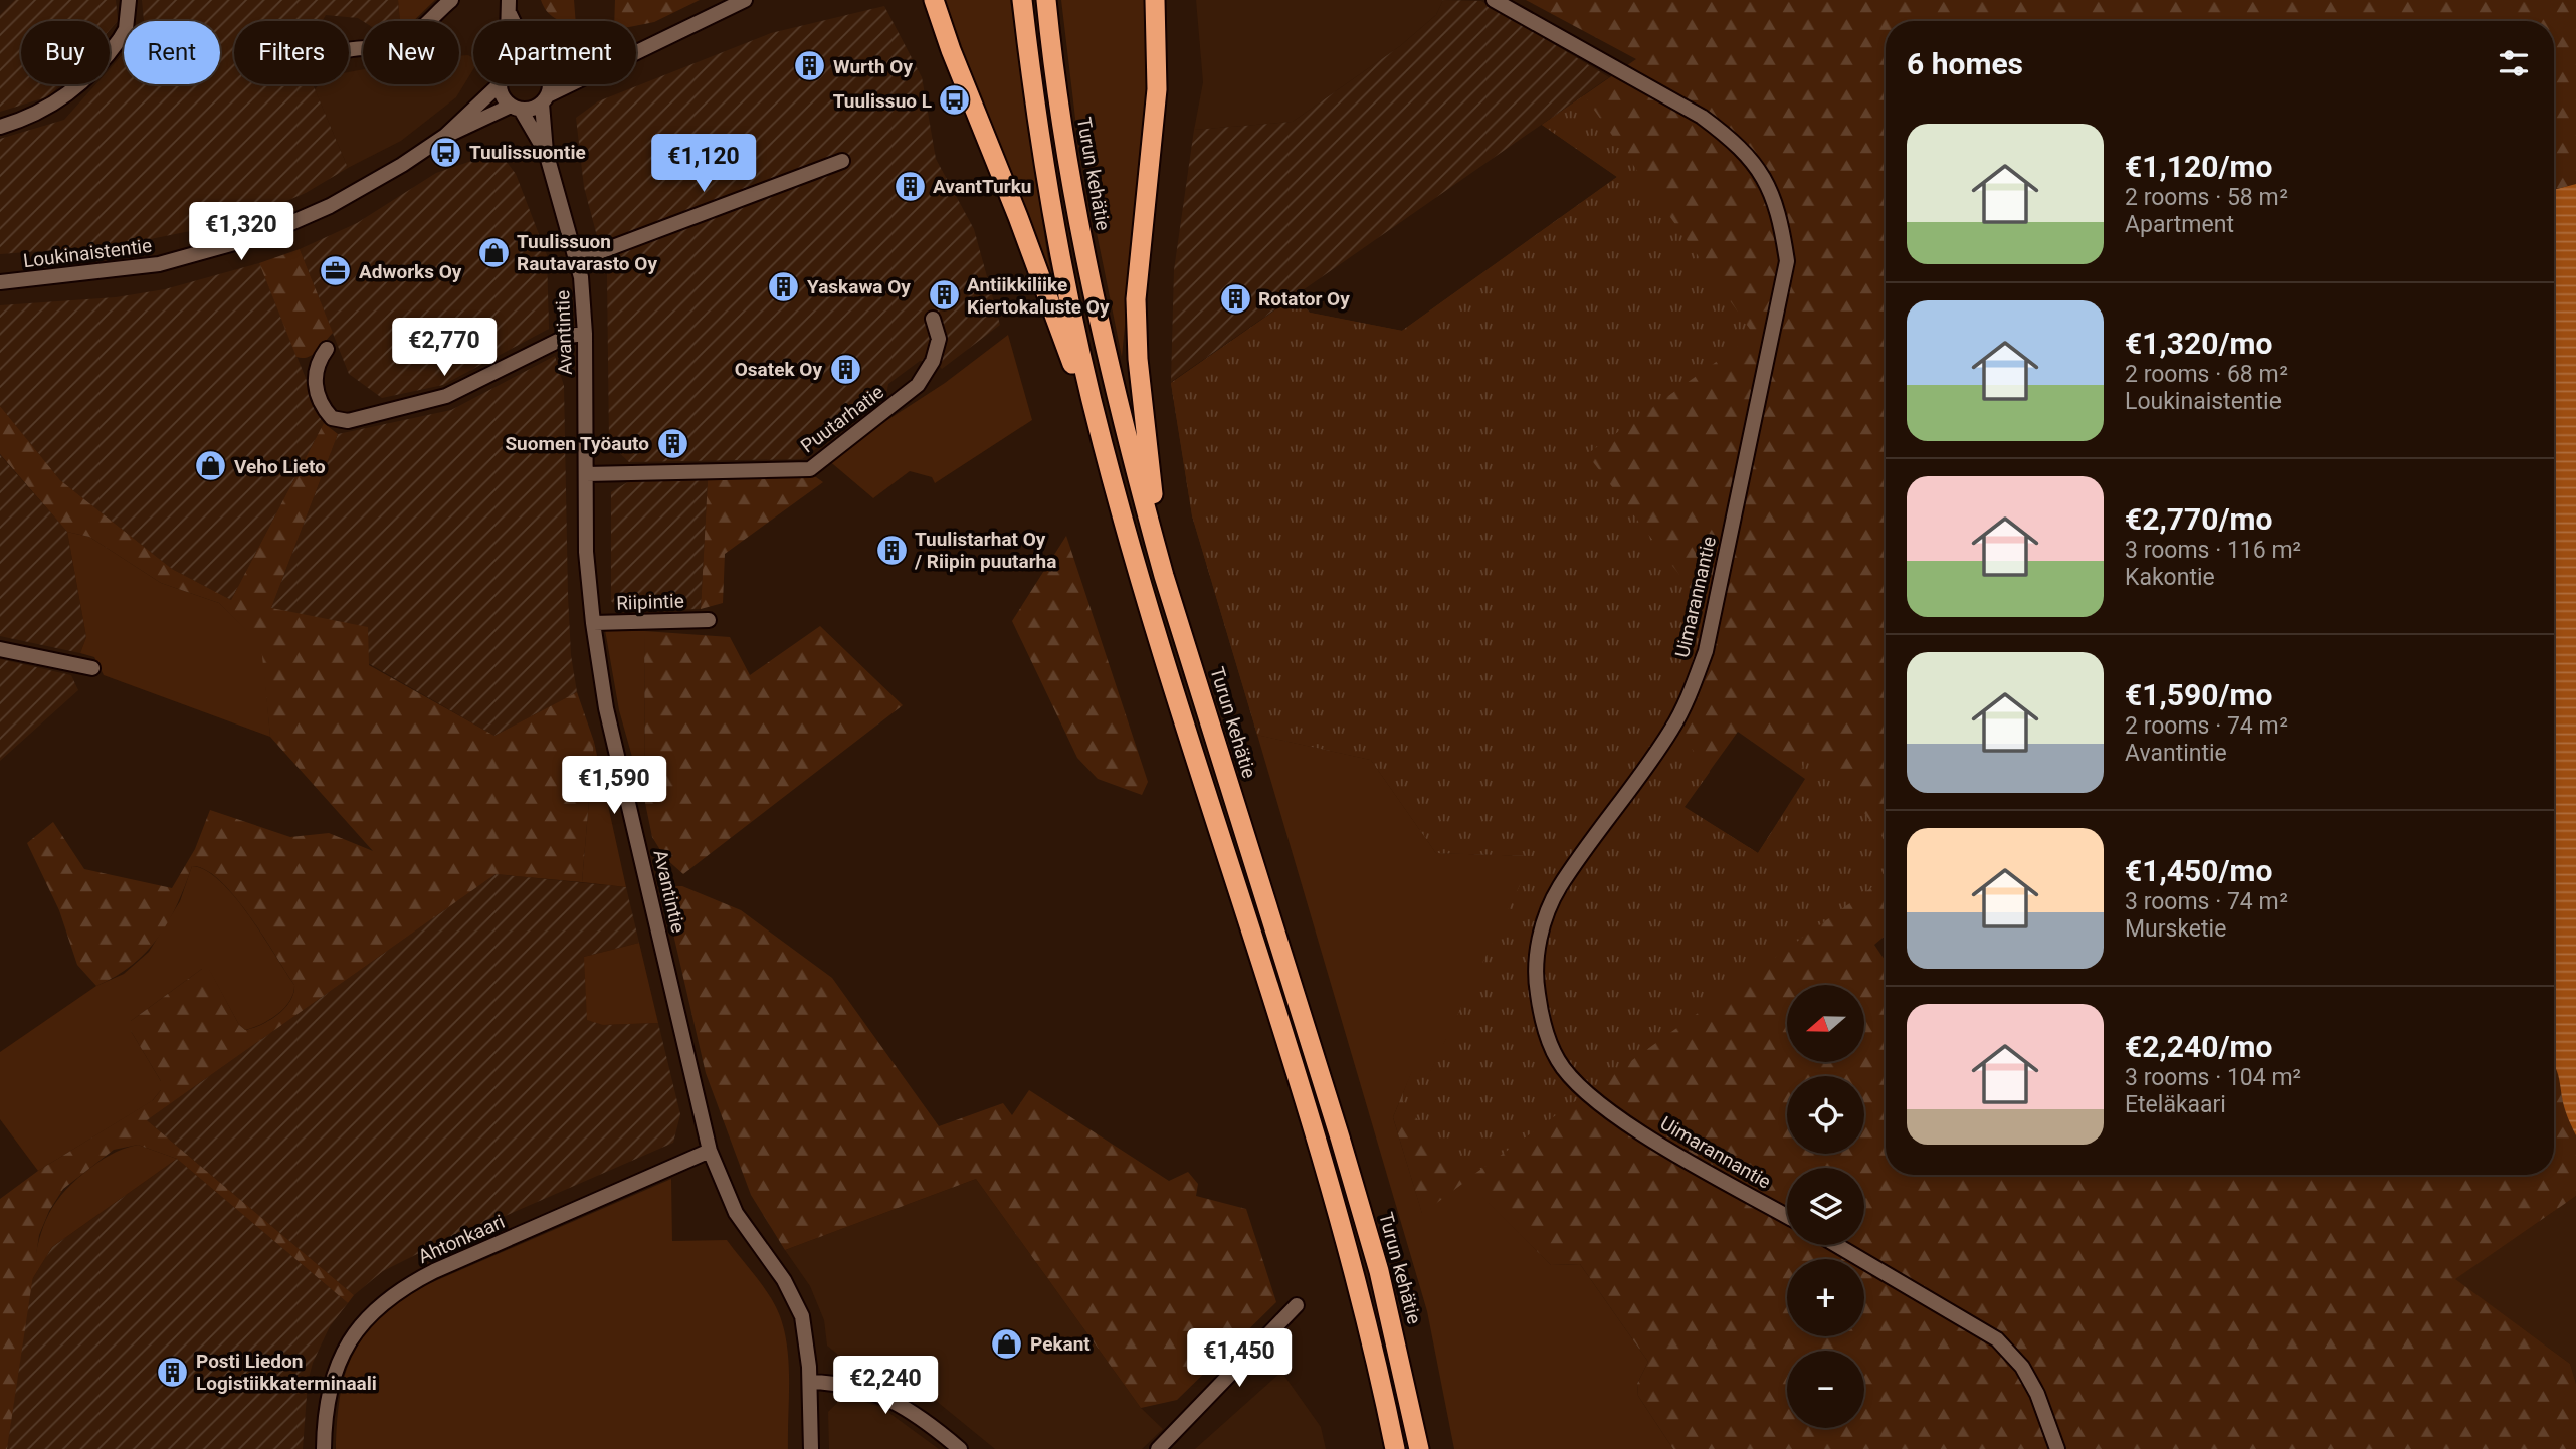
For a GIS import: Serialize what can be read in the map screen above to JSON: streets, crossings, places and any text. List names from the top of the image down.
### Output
{
  "streets": {
    "highway": ["Turun kehätie"],
    "street": [
      "Loukinaistentie",
      "Avantintie",
      "Puutarhatie",
      "Uimarannantie",
      "Riipintie",
      "Ahtonkaari"
    ]
  },
  "crossings": [
    ["Loukinaistentie", "Avantintie"],
    ["Avantintie", "Puutarhatie"],
    ["Avantintie", "Riipintie"],
    ["Avantintie", "Ahtonkaari"]
  ],
  "places": {
    "building": [
      "Wurth Oy",
      "AvantTurku",
      "Yaskawa Oy",
      "Antiikkiliike Kiertokaluste Oy",
      "Rotator Oy",
      "Osatek Oy",
      "Suomen Työauto",
      "Tuulistarhat Oy / Riipin puutarha",
      "Posti Liedon Logistiikkaterminaali"
    ],
    "bus stop": ["Tuulissuo L", "Tuulissuontie"],
    "shop": ["Tuulissuon Rautavarasto Oy", "Veho Lieto", "Pekant"],
    "office": ["Adworks Oy"]
  },
  "north": "left",
  "page": {
    "chip": [
      "Buy",
      "Rent",
      "Filters",
      "New",
      "Apartment"
    ],
    "heading": "6 homes",
    "list": [
      {
        "name": "€1,120/mo",
        "note": "2 rooms · 58 m² · Apartment"
      },
      {
        "name": "€1,320/mo",
        "note": "2 rooms · 68 m² · Loukinaistentie"
      },
      {
        "name": "€2,770/mo",
        "note": "3 rooms · 116 m² · Kakontie"
      },
      {
        "name": "€1,590/mo",
        "note": "2 rooms · 74 m² · Avantintie"
      },
      {
        "name": "€1,450/mo",
        "note": "3 rooms · 74 m² · Mursketie"
      },
      {
        "name": "€2,240/mo",
        "note": "3 rooms · 104 m² · Eteläkaari"
      }
    ],
    "price": [
      "€1,120",
      "€1,320",
      "€2,770",
      "€1,590",
      "€1,450",
      "€2,240"
    ],
    "map_buttons": ["+", "−"]
  }
}
